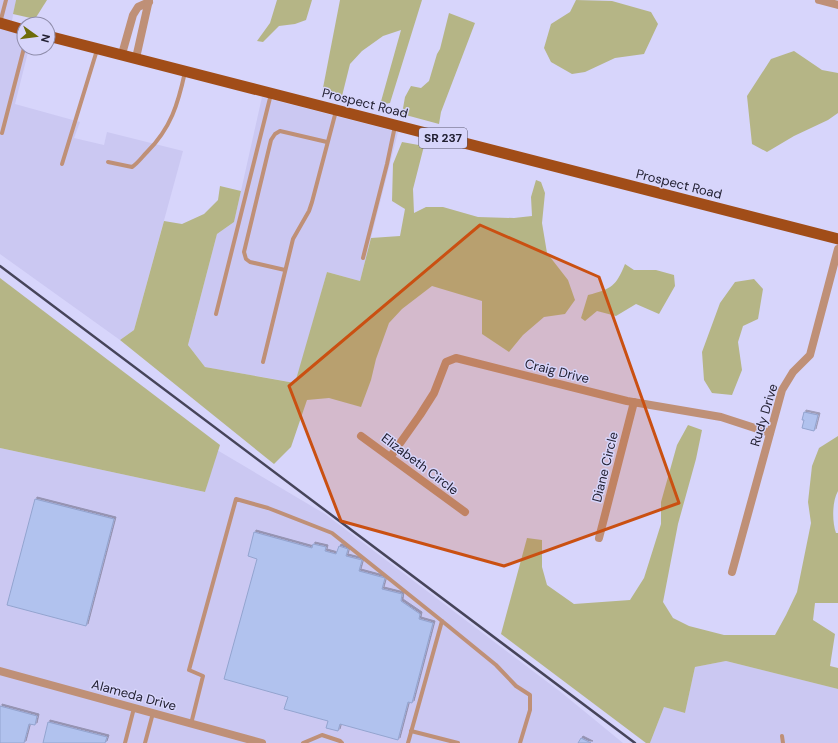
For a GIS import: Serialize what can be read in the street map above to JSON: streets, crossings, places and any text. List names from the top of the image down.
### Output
{
  "streets": {
    "main road": ["Prospect Road", "SR 237"],
    "street": [
      "Craig Drive",
      "Rudy Drive",
      "Elizabeth Circle",
      "Diane Circle",
      "Alameda Drive"
    ]
  },
  "crossings": [
    ["Craig Drive", "Rudy Drive"],
    ["Craig Drive", "Elizabeth Circle"],
    ["Craig Drive", "Diane Circle"]
  ],
  "north": "right"
}
